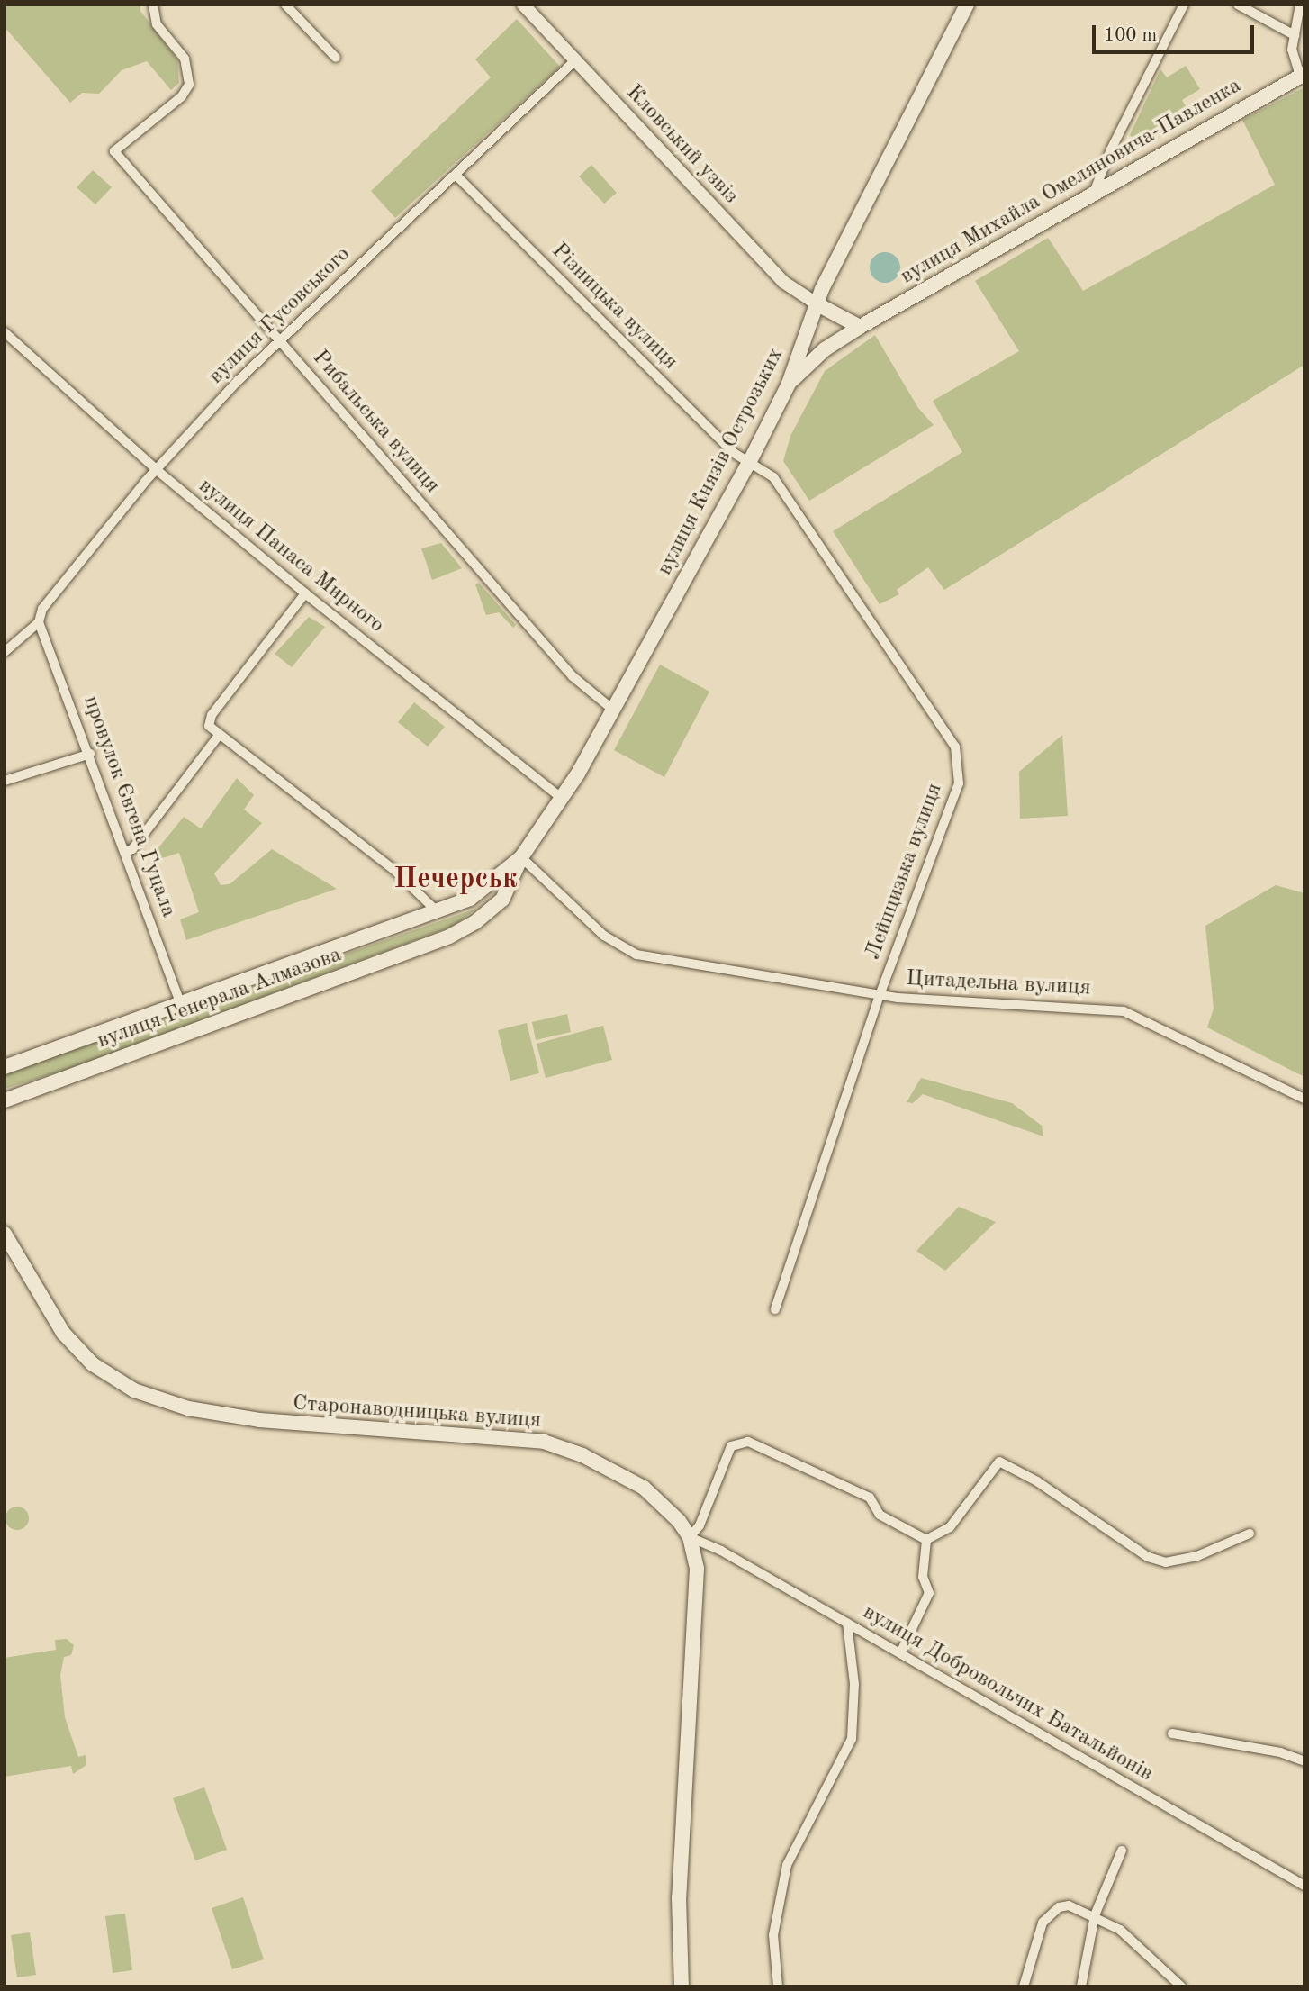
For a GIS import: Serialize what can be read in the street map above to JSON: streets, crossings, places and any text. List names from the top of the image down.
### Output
{
  "streets": {
    "main road": [
      "вулиця Михайла Омеляновича-Павленка",
      "вулиця Князів Острозьких",
      "вулиця Генерала Алмазова",
      "Старонаводницька вулиця"
    ],
    "street": [
      "Кловський узвіз",
      "Різницька вулиця",
      "вулиця Гусовського",
      "Рибальська вулиця",
      "вулиця Панаса Мирного",
      "провулок Євгена Гуцала",
      "Лейпцизька вулиця",
      "Цитадельна вулиця",
      "вулиця Добровольчих Батальйонів"
    ]
  },
  "crossings": [
    ["Кловський узвіз", "вулиця Гусовського"],
    ["Кловський узвіз", "вулиця Князів Острозьких"],
    ["вулиця Михайла Омеляновича-Павленка", "вулиця Князів Острозьких"],
    ["Різницька вулиця", "вулиця Гусовського"],
    ["Різницька вулиця", "вулиця Князів Острозьких"],
    ["Різницька вулиця", "Лейпцизька вулиця"],
    ["вулиця Гусовського", "Рибальська вулиця"],
    ["вулиця Гусовського", "вулиця Панаса Мирного"],
    ["вулиця Гусовського", "провулок Євгена Гуцала"],
    ["Рибальська вулиця", "вулиця Князів Острозьких"],
    ["вулиця Князів Острозьких", "вулиця Панаса Мирного"],
    ["вулиця Князів Острозьких", "Лейпцизька вулиця"],
    ["вулиця Князів Острозьких", "Цитадельна вулиця"],
    ["вулиця Князів Острозьких", "вулиця Генерала Алмазова"],
    ["провулок Євгена Гуцала", "вулиця Генерала Алмазова"],
    ["Лейпцизька вулиця", "Цитадельна вулиця"],
    ["Старонаводницька вулиця", "вулиця Добровольчих Батальйонів"]
  ],
  "districts": ["Печерськ"],
  "scale_bar": "100 m"
}
